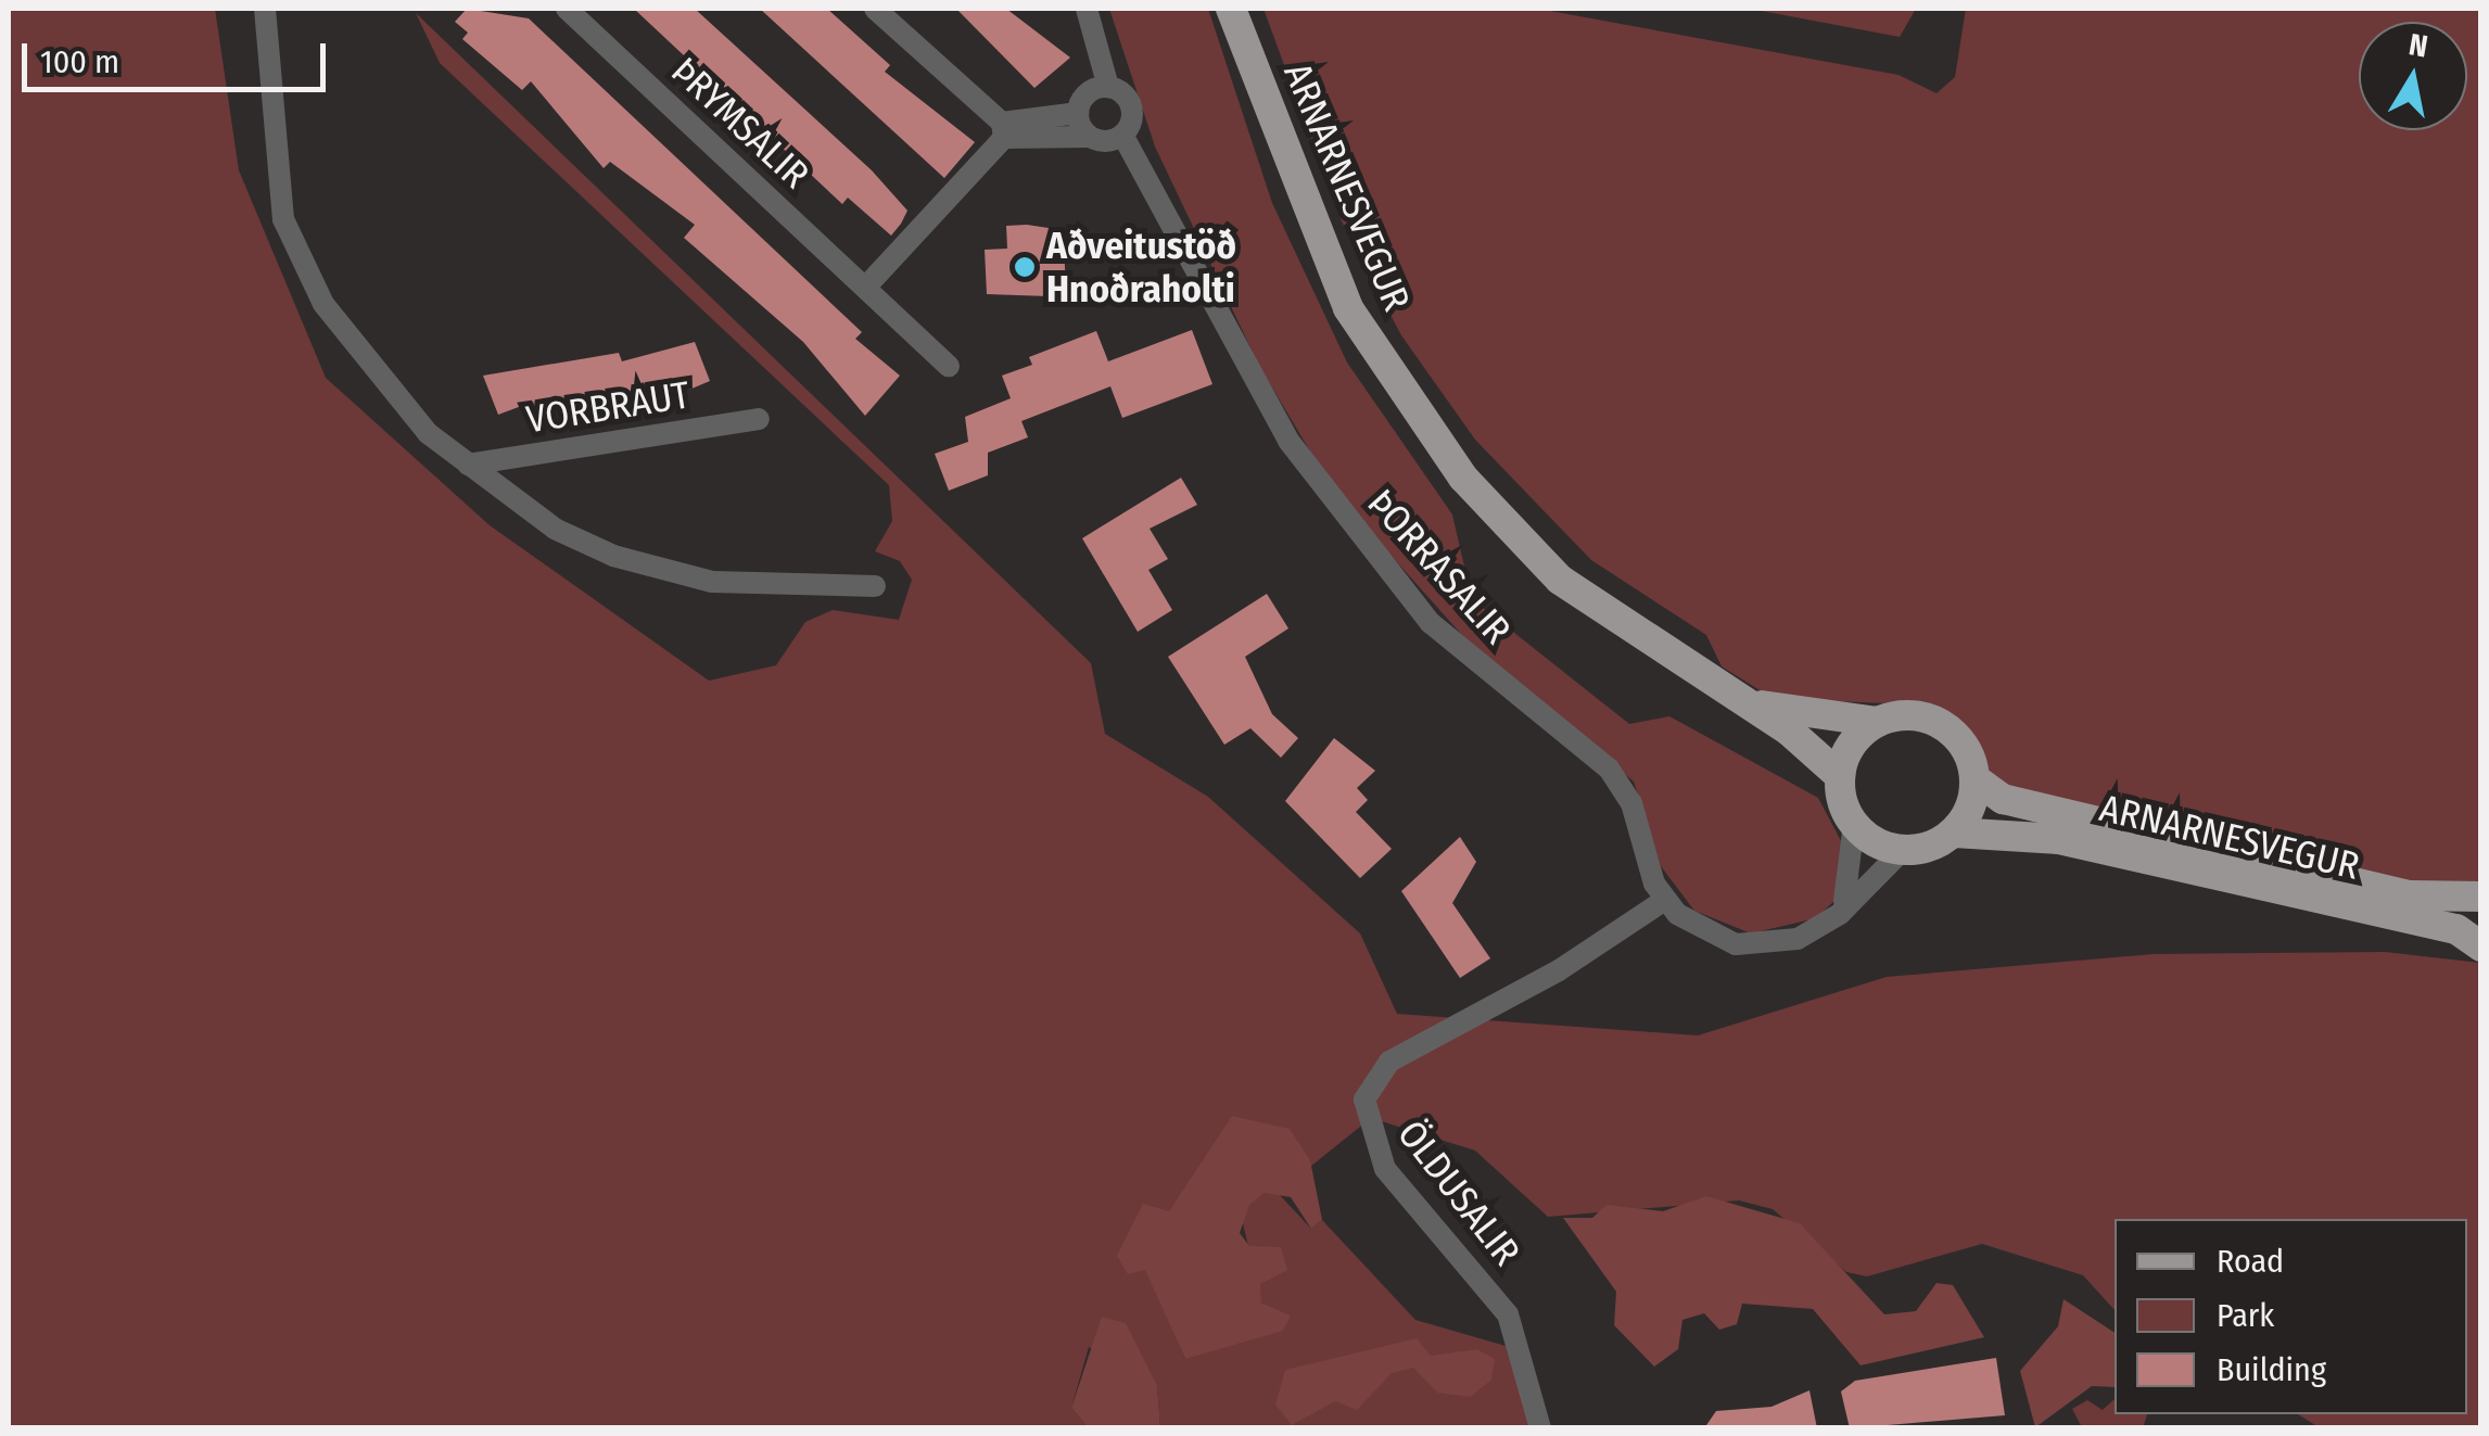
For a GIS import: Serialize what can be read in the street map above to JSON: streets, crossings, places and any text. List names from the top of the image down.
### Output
{
  "streets": {
    "main road": ["ARNARNESVEGUR"],
    "street": [
      "ÞRYMSALIR",
      "VORBRAUT",
      "ÞORRASALIR",
      "ÖLDUSALIR"
    ]
  },
  "crossings": [
    ["ÞORRASALIR", "ÖLDUSALIR"]
  ],
  "places": ["Aðveitustöð Hnoðraholti"],
  "legend": ["Road", "Park", "Building"],
  "scale_bar": "100 m",
  "north": "top"
}
